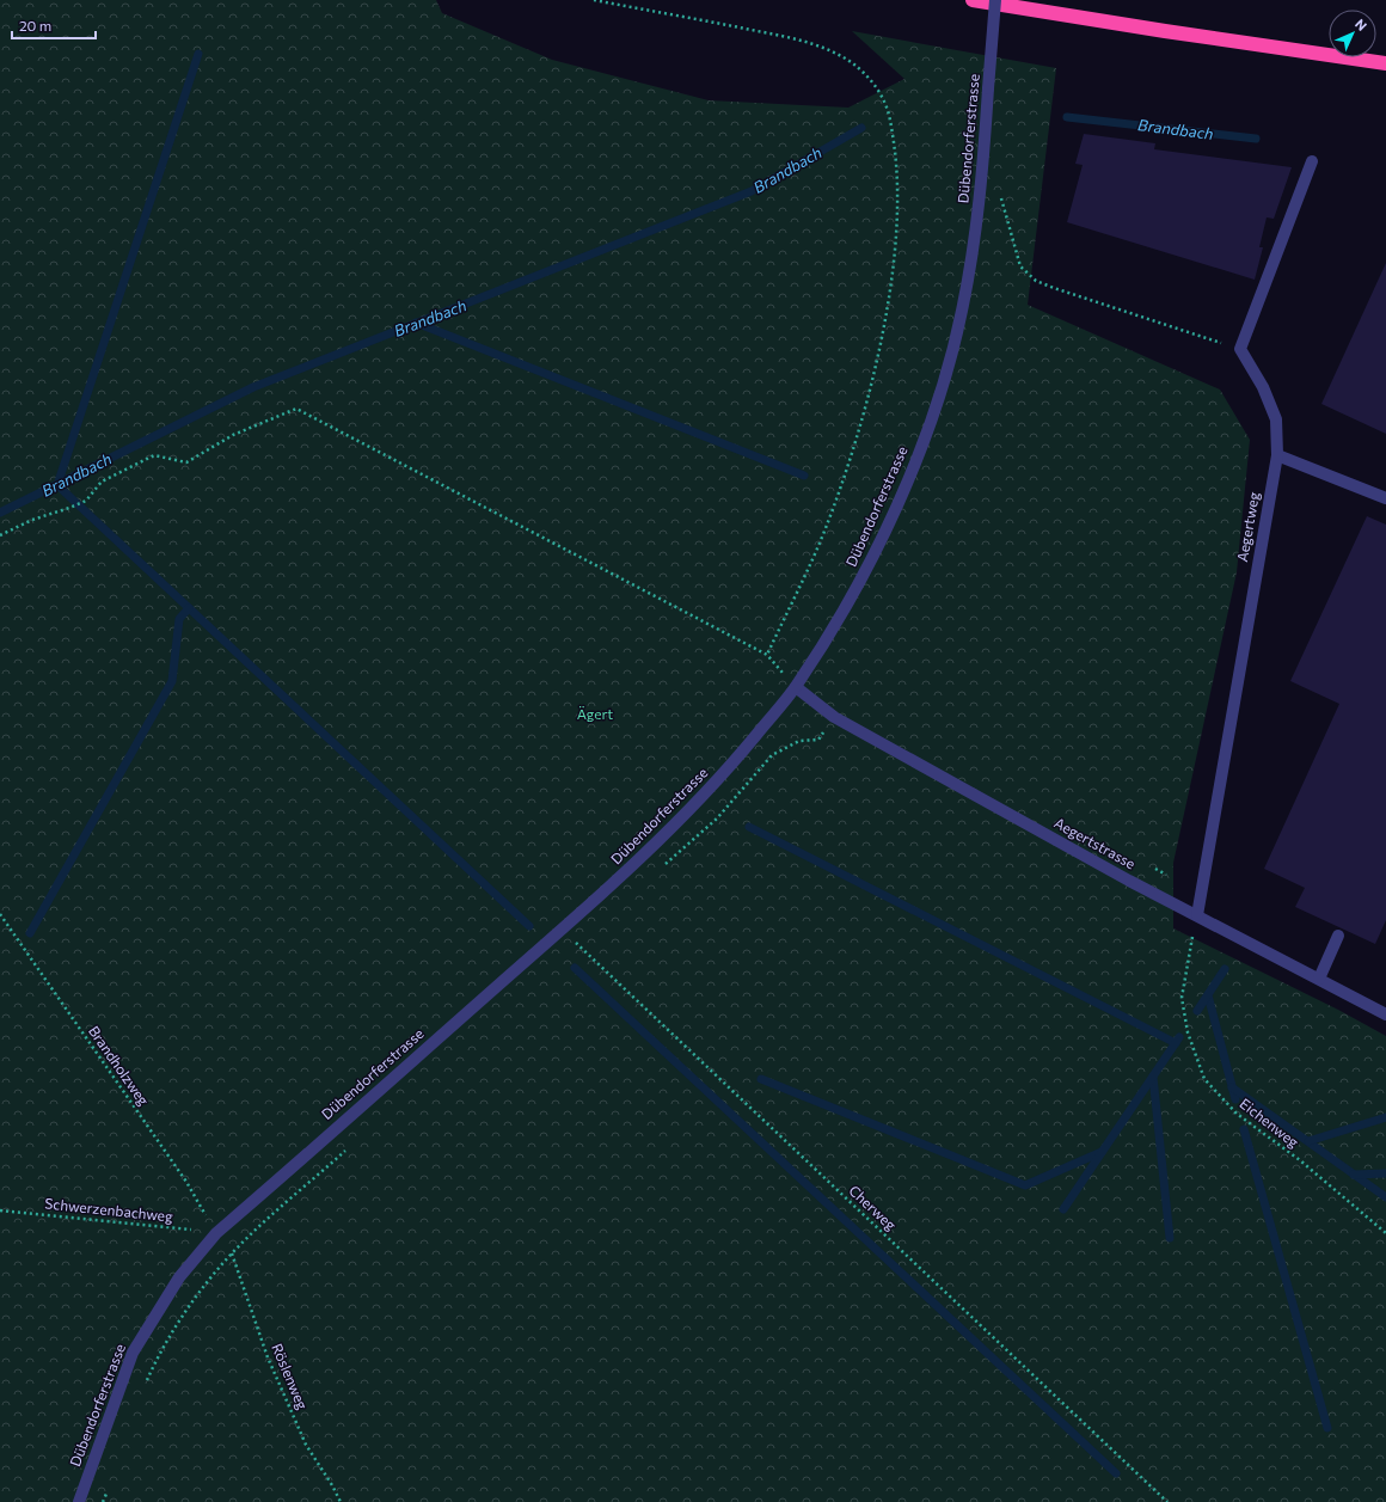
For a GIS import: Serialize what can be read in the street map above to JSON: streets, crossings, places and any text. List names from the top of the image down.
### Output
{
  "streets": {
    "street": ["Dübendorferstrasse", "Aegertweg", "Aegertstrasse"],
    "path": [
      "Brandholzweg",
      "Eichenweg",
      "Cherweg",
      "Schwerzenbachweg",
      "Röslenweg"
    ]
  },
  "crossings": [
    ["Dübendorferstrasse", "Aegertstrasse"],
    ["Dübendorferstrasse", "Brandholzweg"],
    ["Dübendorferstrasse", "Cherweg"],
    ["Dübendorferstrasse", "Schwerzenbachweg"],
    ["Aegertweg", "Aegertstrasse"],
    ["Aegertweg", "Eichenweg"],
    ["Aegertstrasse", "Eichenweg"],
    ["Brandholzweg", "Schwerzenbachweg"]
  ],
  "water": ["Brandbach"],
  "parks": ["Ägert"],
  "scale_bar": "20 m",
  "north": "top right"
}
